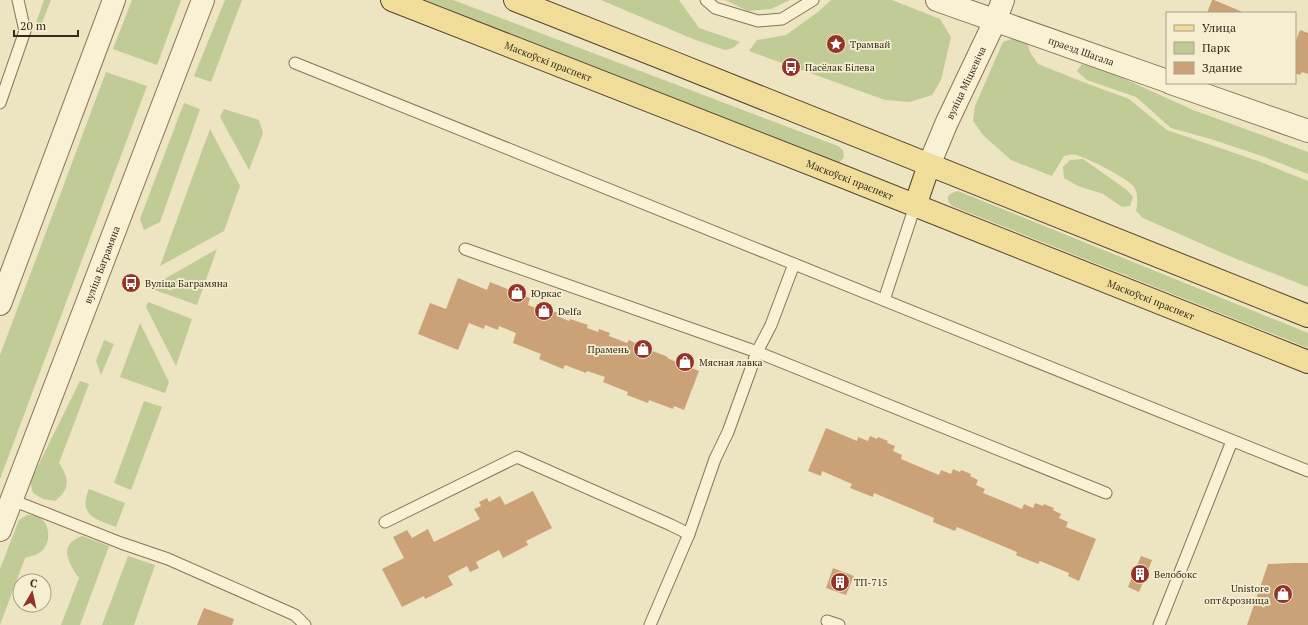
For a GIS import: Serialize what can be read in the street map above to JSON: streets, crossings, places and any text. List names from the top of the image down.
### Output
{
  "streets": {
    "main road": ["Маскоўскі праспект"],
    "street": ["праезд Шагала", "вуліца Міцкевіча", "вуліца Баграмяна"]
  },
  "crossings": [
    ["праезд Шагала", "вуліца Міцкевіча"]
  ],
  "places": {
    "place": ["Трамвай"],
    "bus stop": ["Пасёлак Білева", "Вуліца Баграмяна"],
    "shop": [
      "Юркас",
      "Delfa",
      "Прамень",
      "Мясная лавка",
      "Unistore опт&розница"
    ],
    "building": ["Велобокс", "ТП-715"]
  },
  "legend": ["Улица", "Парк", "Здание"],
  "scale_bar": "20 m",
  "north": "top"
}
